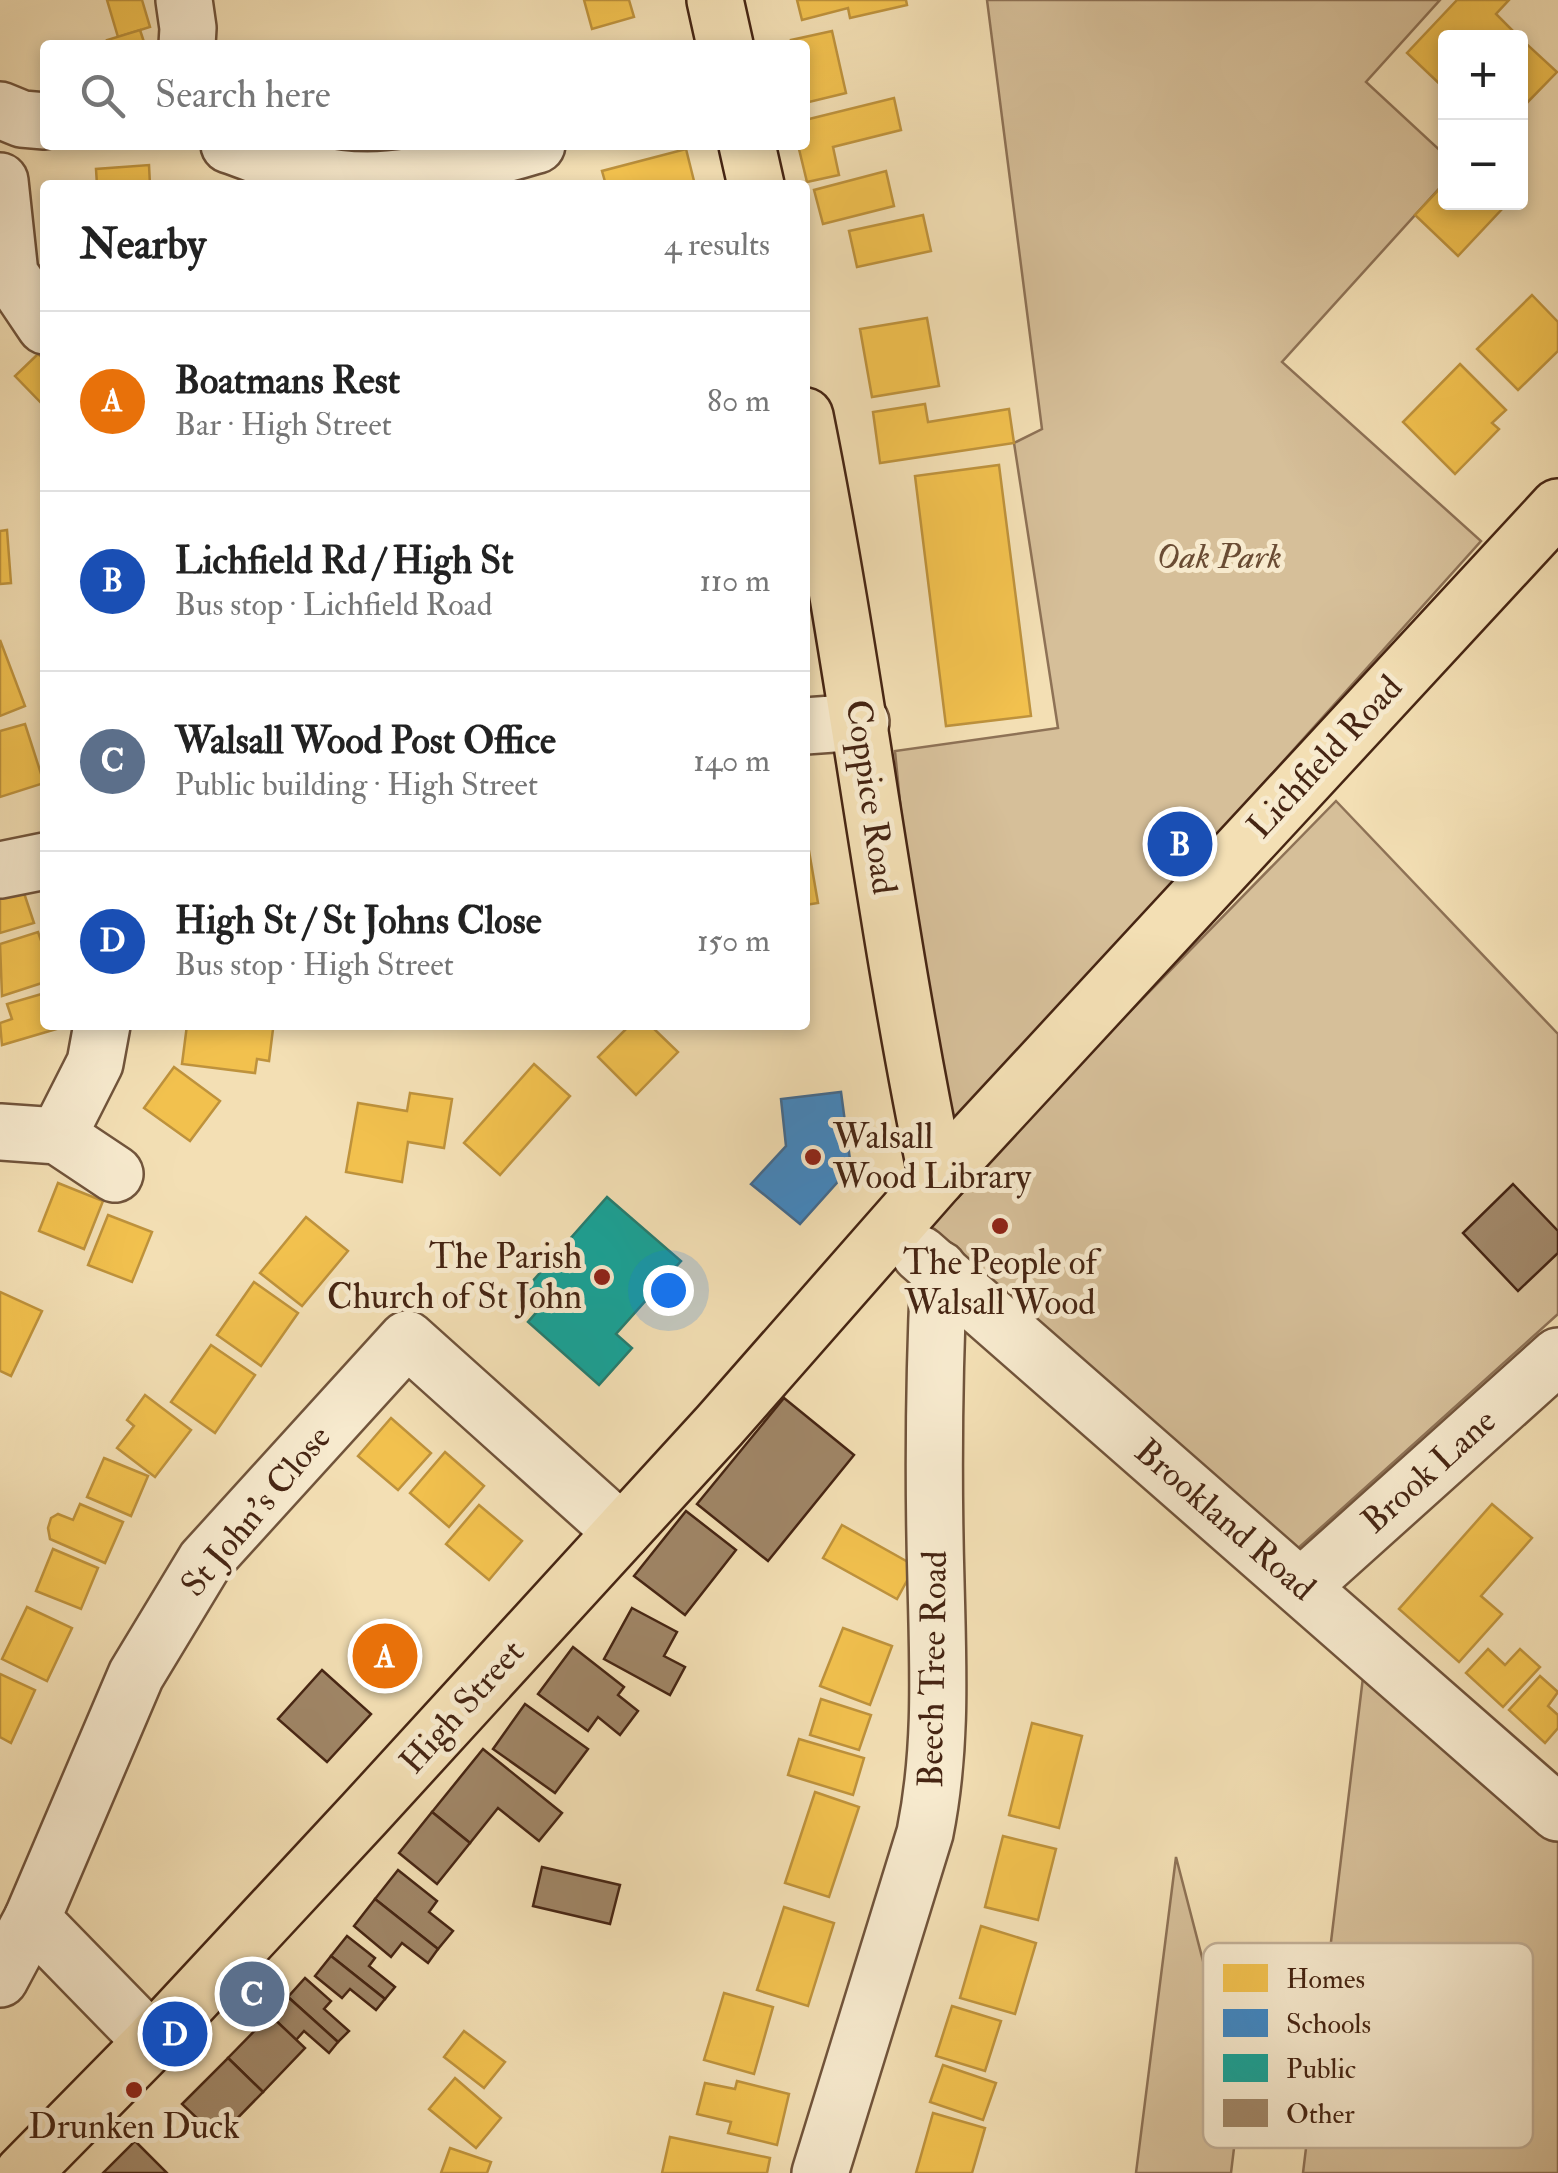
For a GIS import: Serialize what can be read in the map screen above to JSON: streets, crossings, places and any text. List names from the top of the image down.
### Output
{
  "streets": {
    "main road": ["Lichfield Road", "Coppice Road", "High Street"],
    "street": [
      "Brook Lane",
      "St John's Close",
      "Brookland Road",
      "Beech Tree Road"
    ]
  },
  "crossings": [
    ["Lichfield Road", "Coppice Road"],
    ["Lichfield Road", "Brookland Road"],
    ["Lichfield Road", "High Street"],
    ["Brook Lane", "Brookland Road"],
    ["St John's Close", "High Street"],
    ["Brookland Road", "Beech Tree Road"],
    ["Brookland Road", "High Street"]
  ],
  "parks": ["Oak Park"],
  "places": [
    "Walsall Wood Library",
    "The People of Walsall Wood",
    "The Parish Church of St John",
    "Drunken Duck"
  ],
  "legend": [
    "Homes",
    "Schools",
    "Public",
    "Other"
  ],
  "page": {
    "map_buttons": ["+", "−"],
    "search": "Search here",
    "heading": ["Nearby", "4 results"],
    "list": [
      {
        "mark": "A",
        "name": "Boatmans Rest",
        "note": "Bar · High Street",
        "value": "80 m"
      },
      {
        "mark": "B",
        "name": "Lichfield Rd / High St",
        "note": "Bus stop · Lichfield Road",
        "value": "110 m"
      },
      {
        "mark": "C",
        "name": "Walsall Wood Post Office",
        "note": "Public building · High Street",
        "value": "140 m"
      },
      {
        "mark": "D",
        "name": "High St / St Johns Close",
        "note": "Bus stop · High Street",
        "value": "150 m"
      }
    ],
    "pins": [
      "B",
      "A",
      "C",
      "D"
    ]
  }
}
